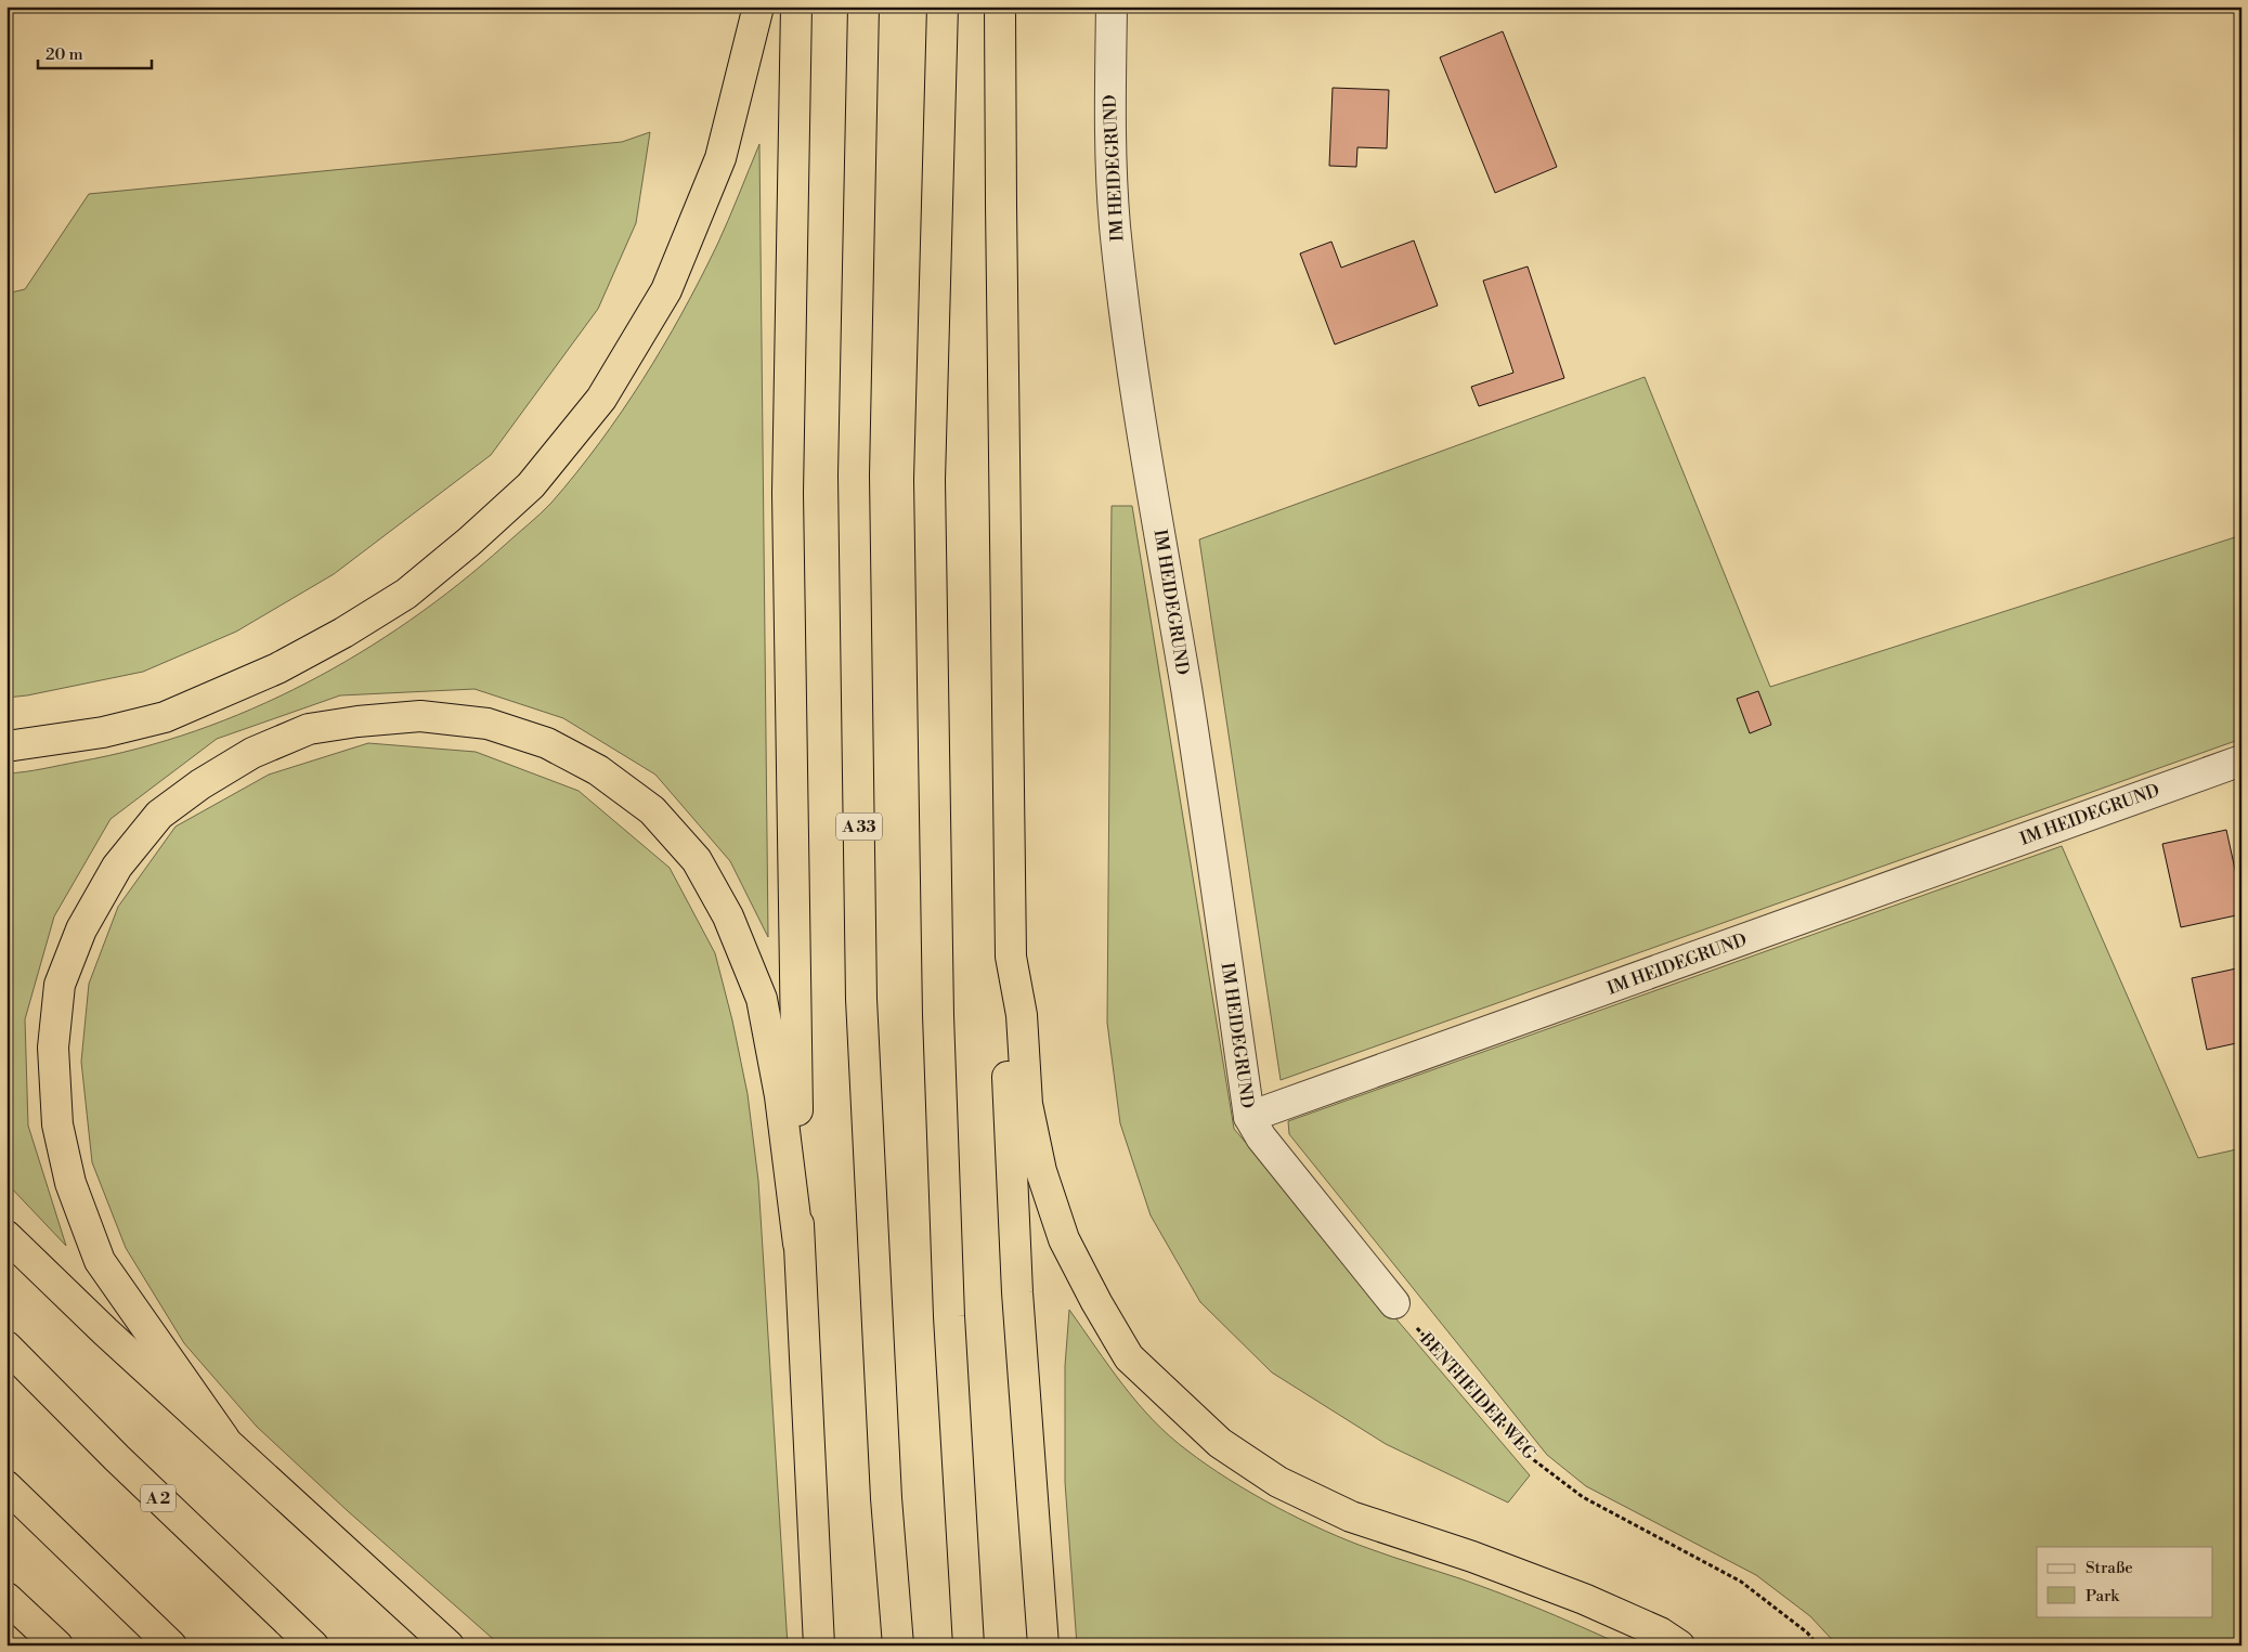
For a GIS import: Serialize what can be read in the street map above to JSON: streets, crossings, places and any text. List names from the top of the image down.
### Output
{
  "streets": {
    "highway": ["A 33", "A 2"],
    "street": ["IM HEIDEGRUND"],
    "path": ["BENTHEIDER WEG"]
  },
  "legend": ["Straße", "Park"],
  "scale_bar": "20 m"
}
